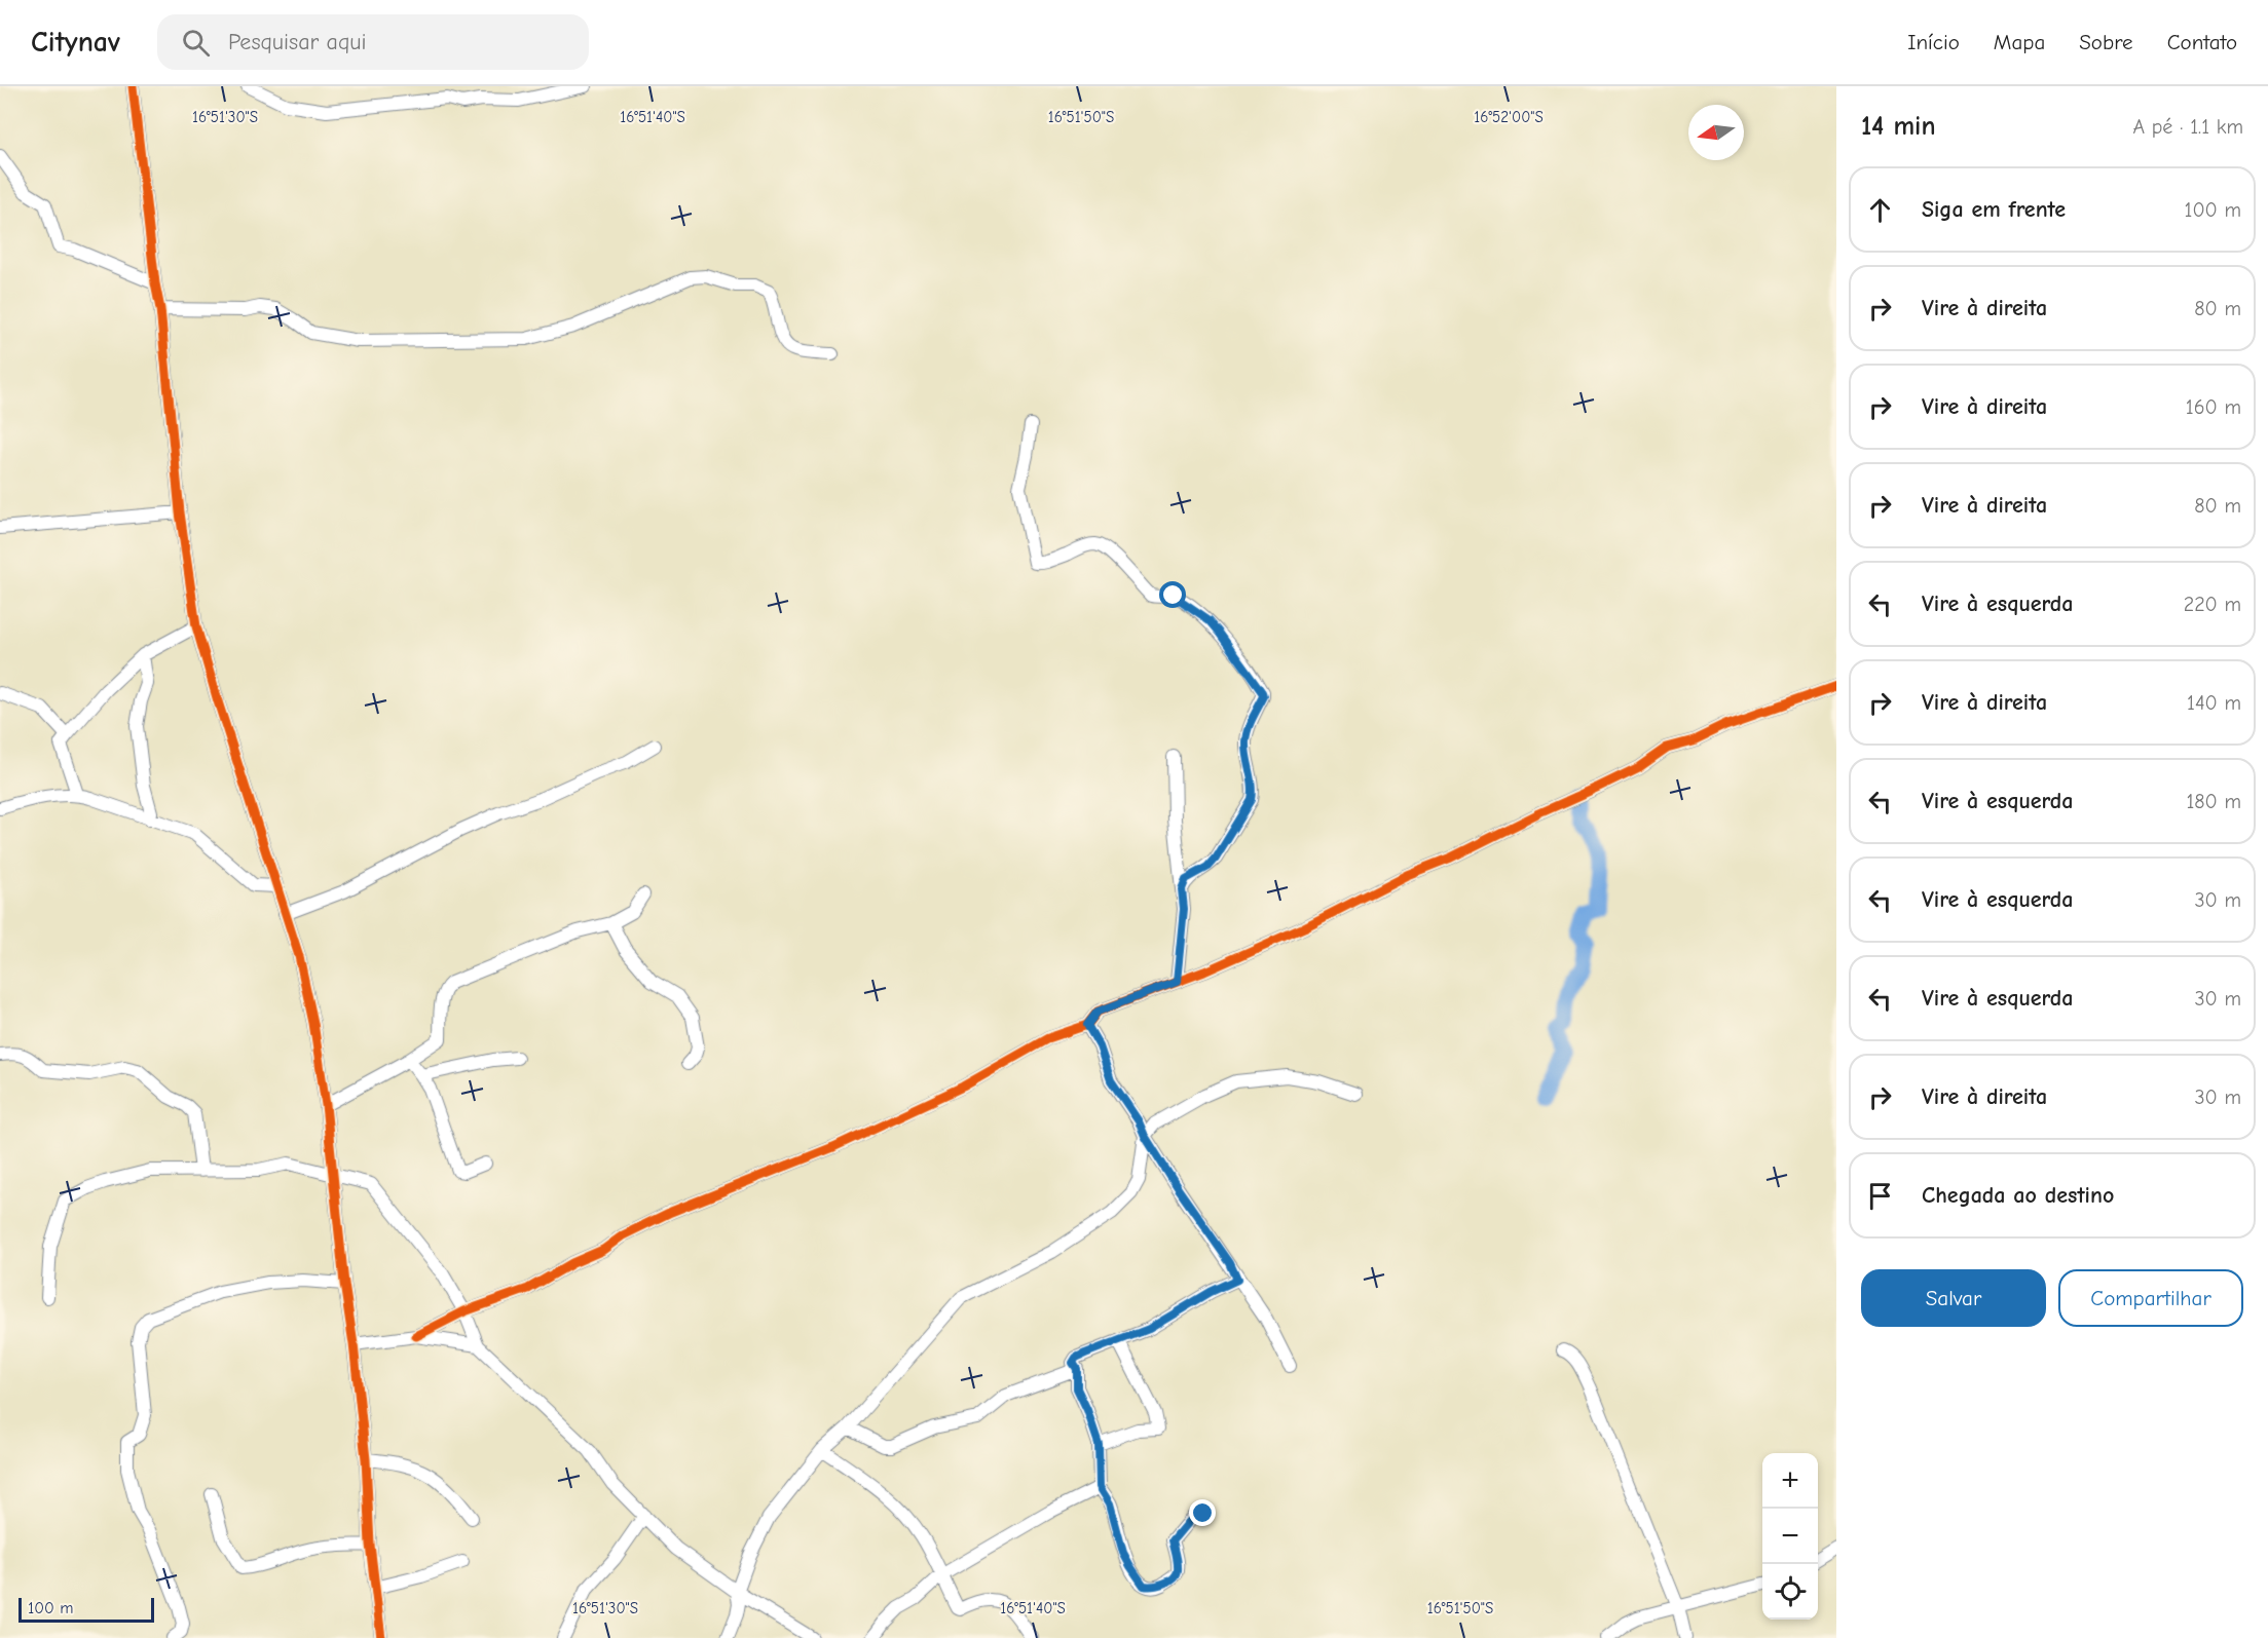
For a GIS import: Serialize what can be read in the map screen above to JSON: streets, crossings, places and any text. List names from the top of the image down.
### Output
{
  "scale_bar": "100 m",
  "north": "left",
  "page": {
    "header": "Citynav",
    "search": "Pesquisar aqui",
    "nav": [
      "Início",
      "Mapa",
      "Sobre",
      "Contato"
    ],
    "heading": ["14 min", "A pé · 1.1 km"],
    "list": [
      ["Siga em frente", "100 m"],
      ["Vire à direita", "80 m"],
      ["Vire à direita", "160 m"],
      ["Vire à direita", "80 m"],
      ["Vire à esquerda", "220 m"],
      ["Vire à direita", "140 m"],
      ["Vire à esquerda", "180 m"],
      ["Vire à esquerda", "30 m"],
      ["Vire à esquerda", "30 m"],
      ["Vire à direita", "30 m"],
      "Chegada ao destino"
    ],
    "buttons": ["Salvar", "Compartilhar"],
    "map_buttons": ["+", "−"],
    "scale": "100 m"
  },
  "coordinates": [
    "16°51'30\"S",
    "16°51'40\"S",
    "16°51'50\"S",
    "16°52'00\"S"
  ]
}
